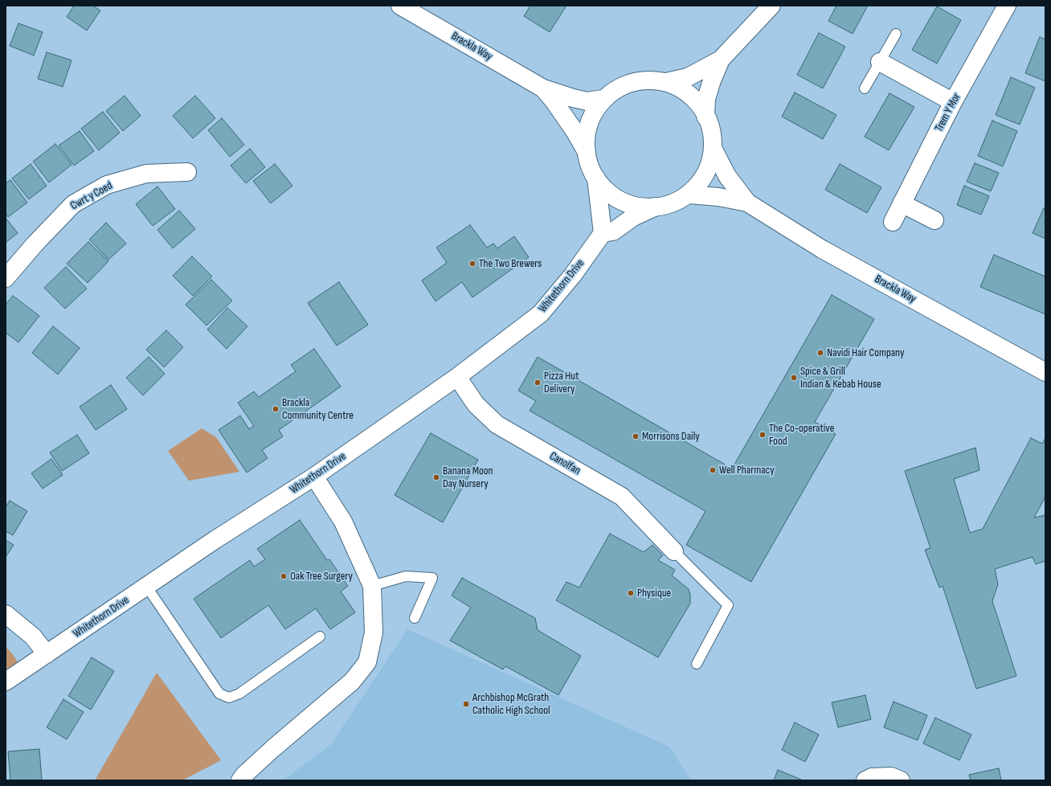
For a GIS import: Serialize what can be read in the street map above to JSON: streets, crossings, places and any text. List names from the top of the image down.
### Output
{
  "streets": {
    "street": [
      "Brackla Way",
      "Trem Y Mor",
      "Cwrt y Coed",
      "Whitethorn Drive",
      "Canolfan"
    ]
  },
  "crossings": [
    ["Whitethorn Drive", "Canolfan"]
  ],
  "places": [
    "The Two Brewers",
    "Navidi Hair Company",
    "Spice & Grill Indian & Kebab House",
    "Pizza Hut Delivery",
    "Brackla Community Centre",
    "The Co-operative Food",
    "Morrisons Daily",
    "Well Pharmacy",
    "Banana Moon Day Nursery",
    "Oak Tree Surgery",
    "Physique",
    "Archbishop McGrath Catholic High School"
  ]
}
